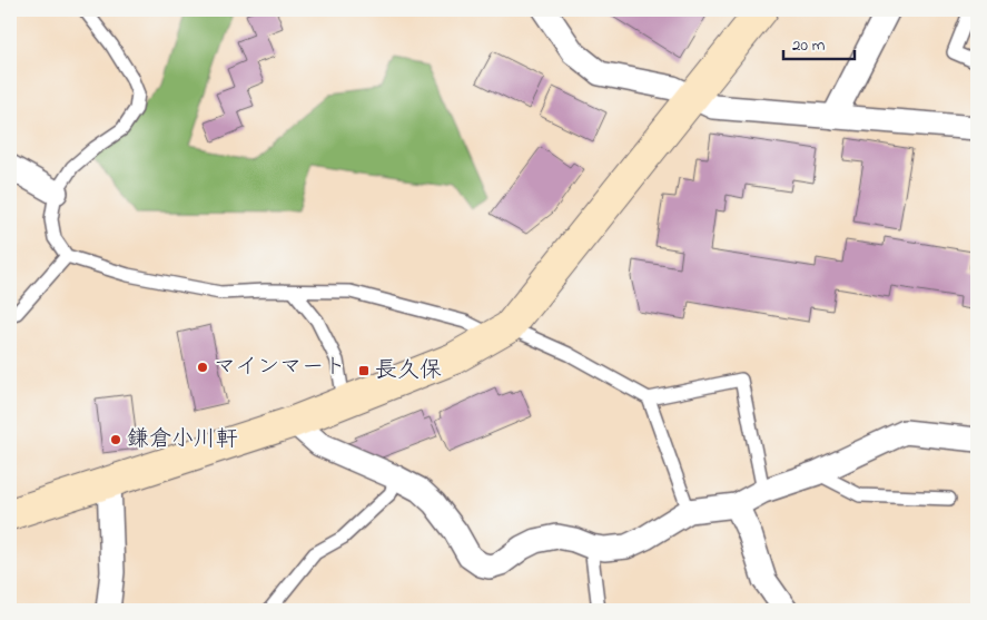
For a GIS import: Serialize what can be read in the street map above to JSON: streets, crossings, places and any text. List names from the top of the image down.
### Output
{
  "places": {
    "other": ["マインマート", "鎌倉小川軒"],
    "transit": ["長久保"]
  },
  "scale_bar": "20 m"
}
